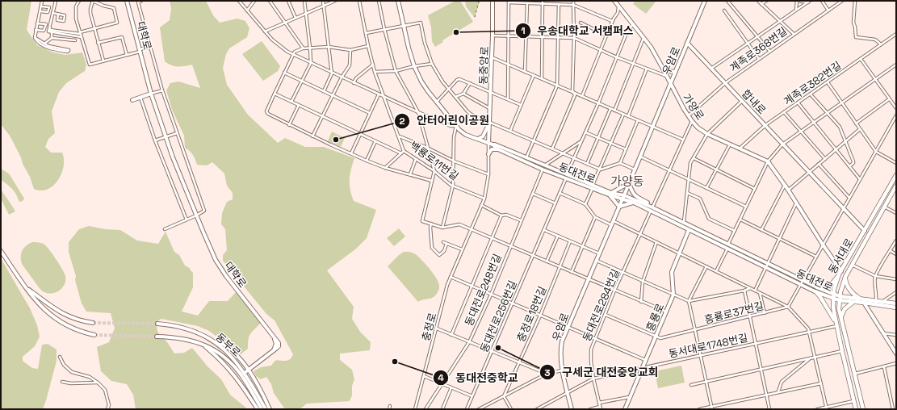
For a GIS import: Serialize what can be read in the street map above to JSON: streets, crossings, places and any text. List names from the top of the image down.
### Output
{
  "streets": {
    "main road": [
      "대학로",
      "우암로",
      "동중앙로",
      "합내로",
      "가양로",
      "동대전로",
      "동서대로",
      "흥룡로",
      "동부로"
    ],
    "street": [
      "계족로368번길",
      "계족로382번길",
      "백룡로11번길",
      "동대전로248번길",
      "동대전로284번길",
      "흥룡로37번길",
      "충정로18번길",
      "동대전로256번길",
      "충정로",
      "동서대로1748번길"
    ]
  },
  "crossings": [
    ["계족로368번길", "합내로"],
    ["계족로368번길", "가양로"],
    ["우암로", "합내로"],
    ["우암로", "가양로"],
    ["우암로", "동대전로"],
    ["우암로", "동서대로1748번길"],
    ["동중앙로", "동대전로"],
    ["동중앙로", "충정로"],
    ["계족로382번길", "합내로"],
    ["계족로382번길", "가양로"],
    ["합내로", "동서대로"],
    ["가양로", "동서대로"],
    ["가양로", "동대전로256번길"],
    ["백룡로11번길", "충정로"],
    ["동대전로", "동서대로"],
    ["동대전로", "동대전로248번길"],
    ["동대전로", "동대전로284번길"],
    ["동대전로", "동대전로256번길"],
    ["동대전로", "흥룡로"],
    ["동대전로", "충정로"],
    ["동서대로", "동서대로1748번길"],
    ["동대전로284번길", "동서대로1748번길"],
    ["흥룡로37번길", "흥룡로"],
    ["흥룡로", "동서대로1748번길"]
  ],
  "districts": ["가양동"],
  "places": [
    "우송대학교 서캠퍼스",
    "안터어린이공원",
    "구세군 대전중앙교회",
    "동대전중학교"
  ]
}
